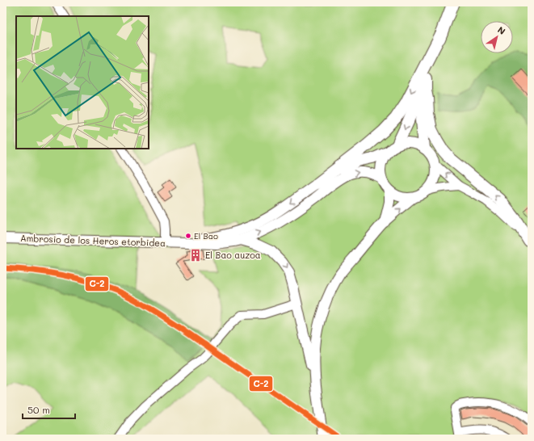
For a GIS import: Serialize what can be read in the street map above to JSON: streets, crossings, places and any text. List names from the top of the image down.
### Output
{
  "streets": {
    "main road": ["Ambrosio de los Heros etorbidea"]
  },
  "places": {
    "other": ["El Bao"],
    "building": ["El Bao auzoa"]
  },
  "lines": ["transit line C-2"],
  "scale_bar": "50 m",
  "north": "top right"
}
